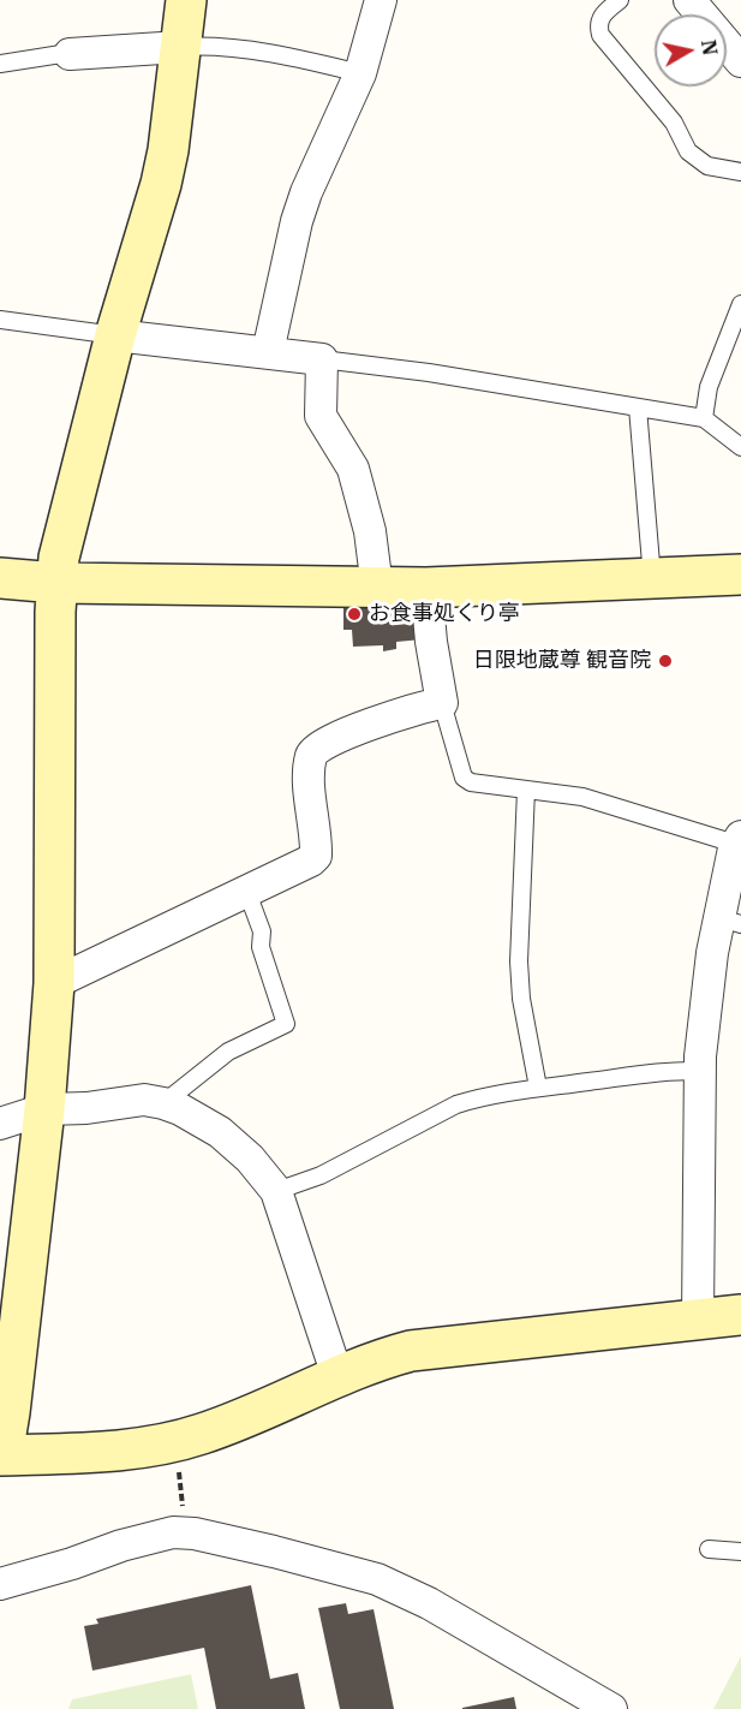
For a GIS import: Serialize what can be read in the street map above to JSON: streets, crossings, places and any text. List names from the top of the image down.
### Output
{
  "places": ["お食事処くり亭", "日限地蔵尊 観音院"],
  "north": "right"
}
